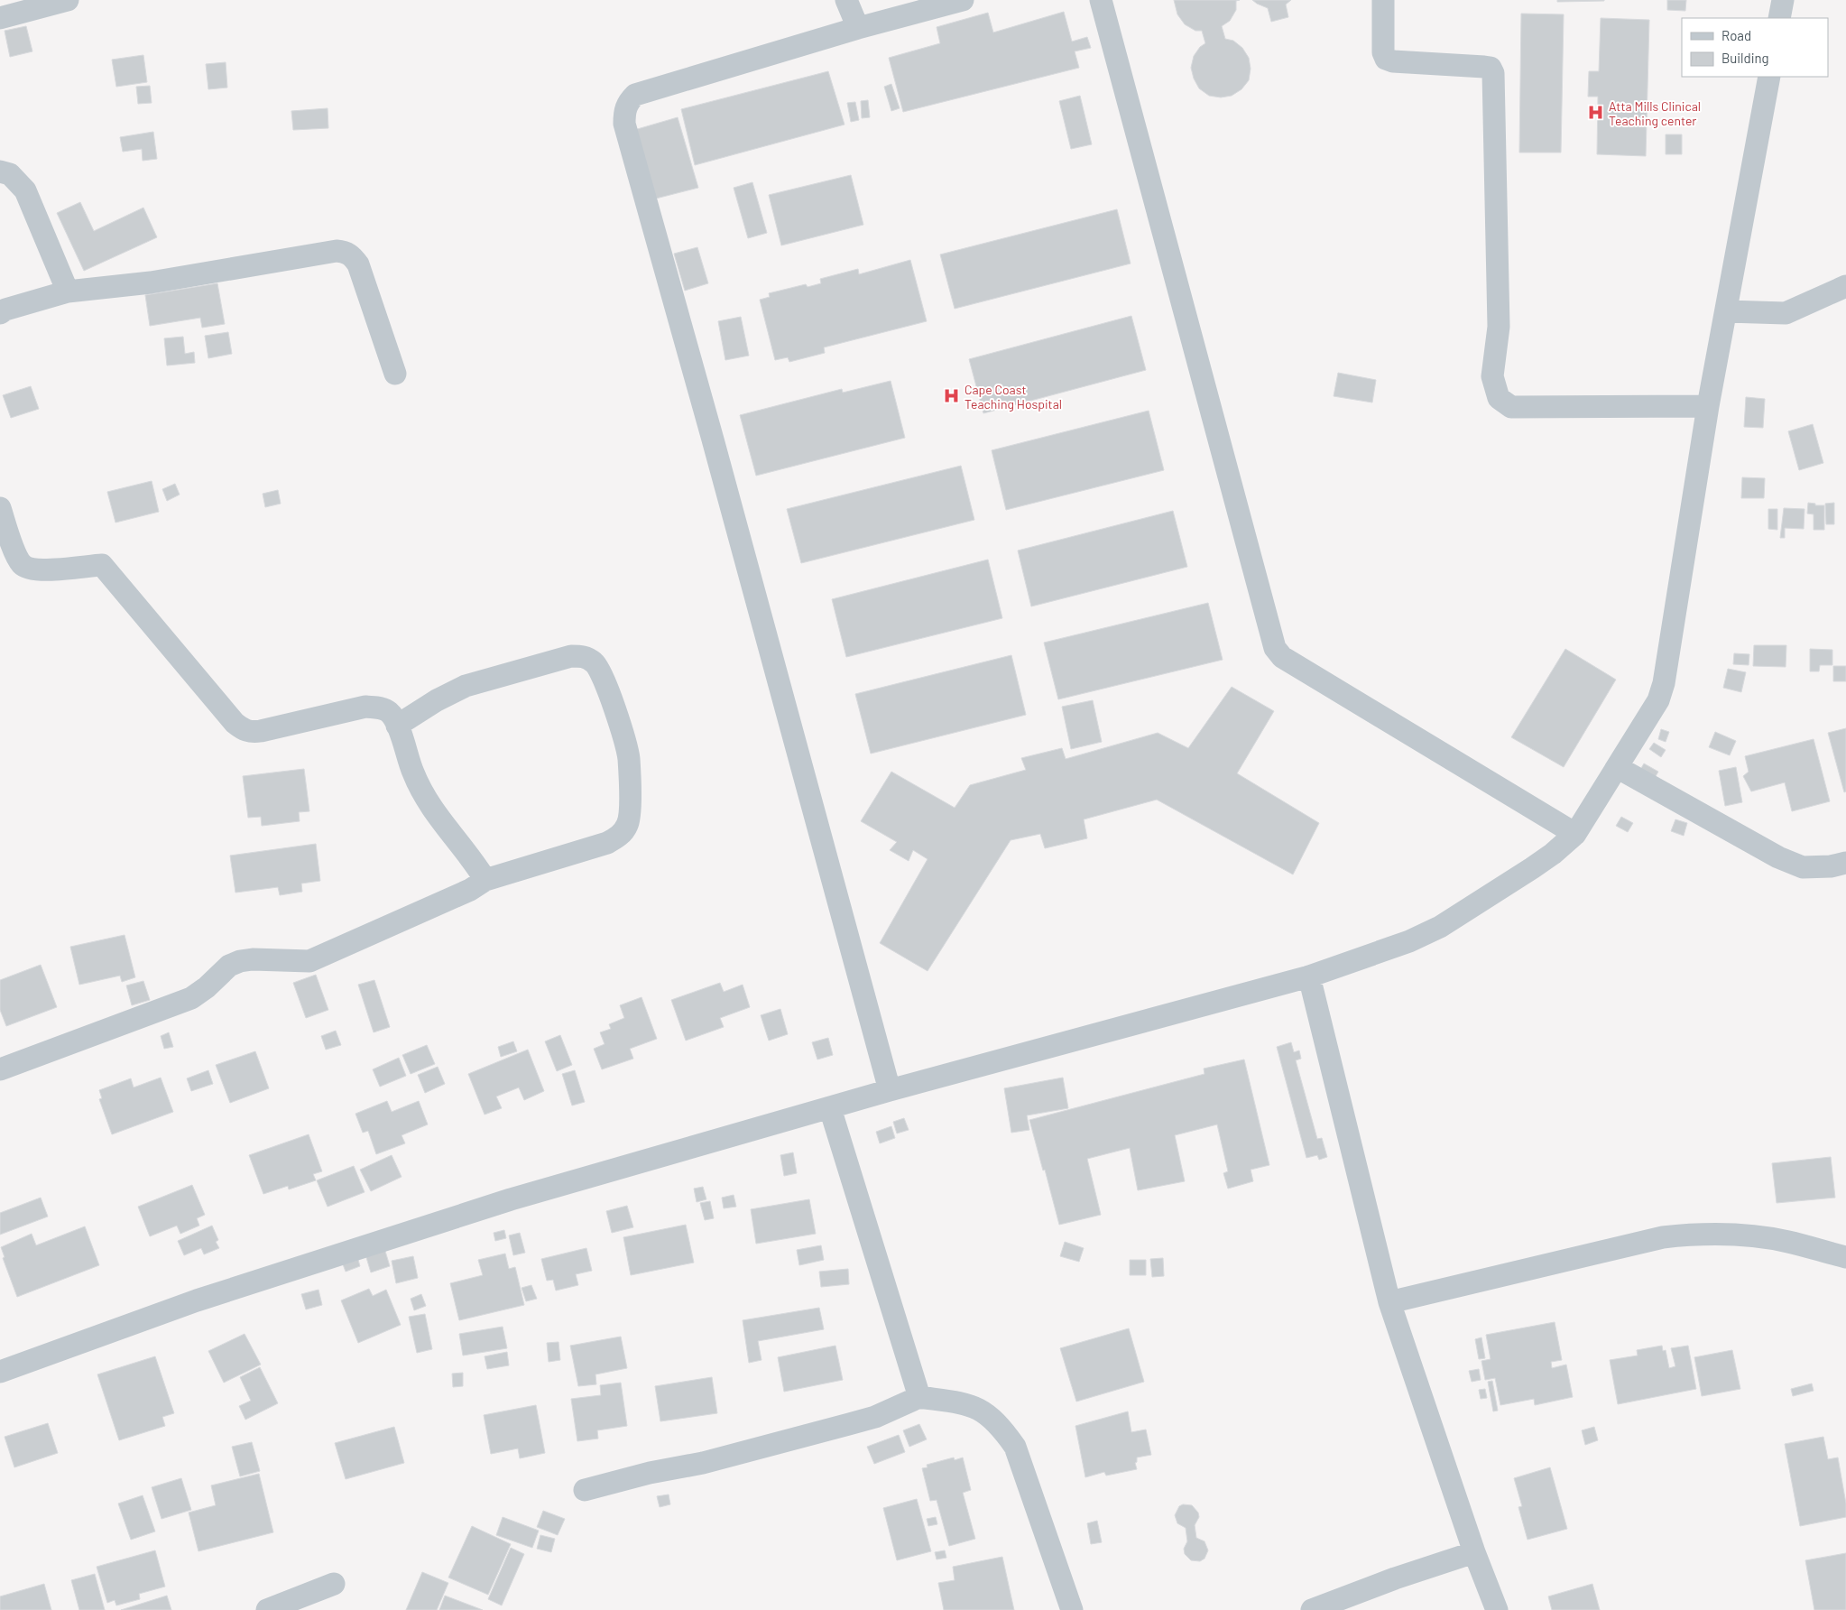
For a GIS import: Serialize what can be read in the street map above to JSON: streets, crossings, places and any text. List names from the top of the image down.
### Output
{
  "places": {
    "hospital": ["Atta Mills Clinical Teaching center", "Cape Coast Teaching Hospital"]
  },
  "legend": ["Road", "Building"]
}
